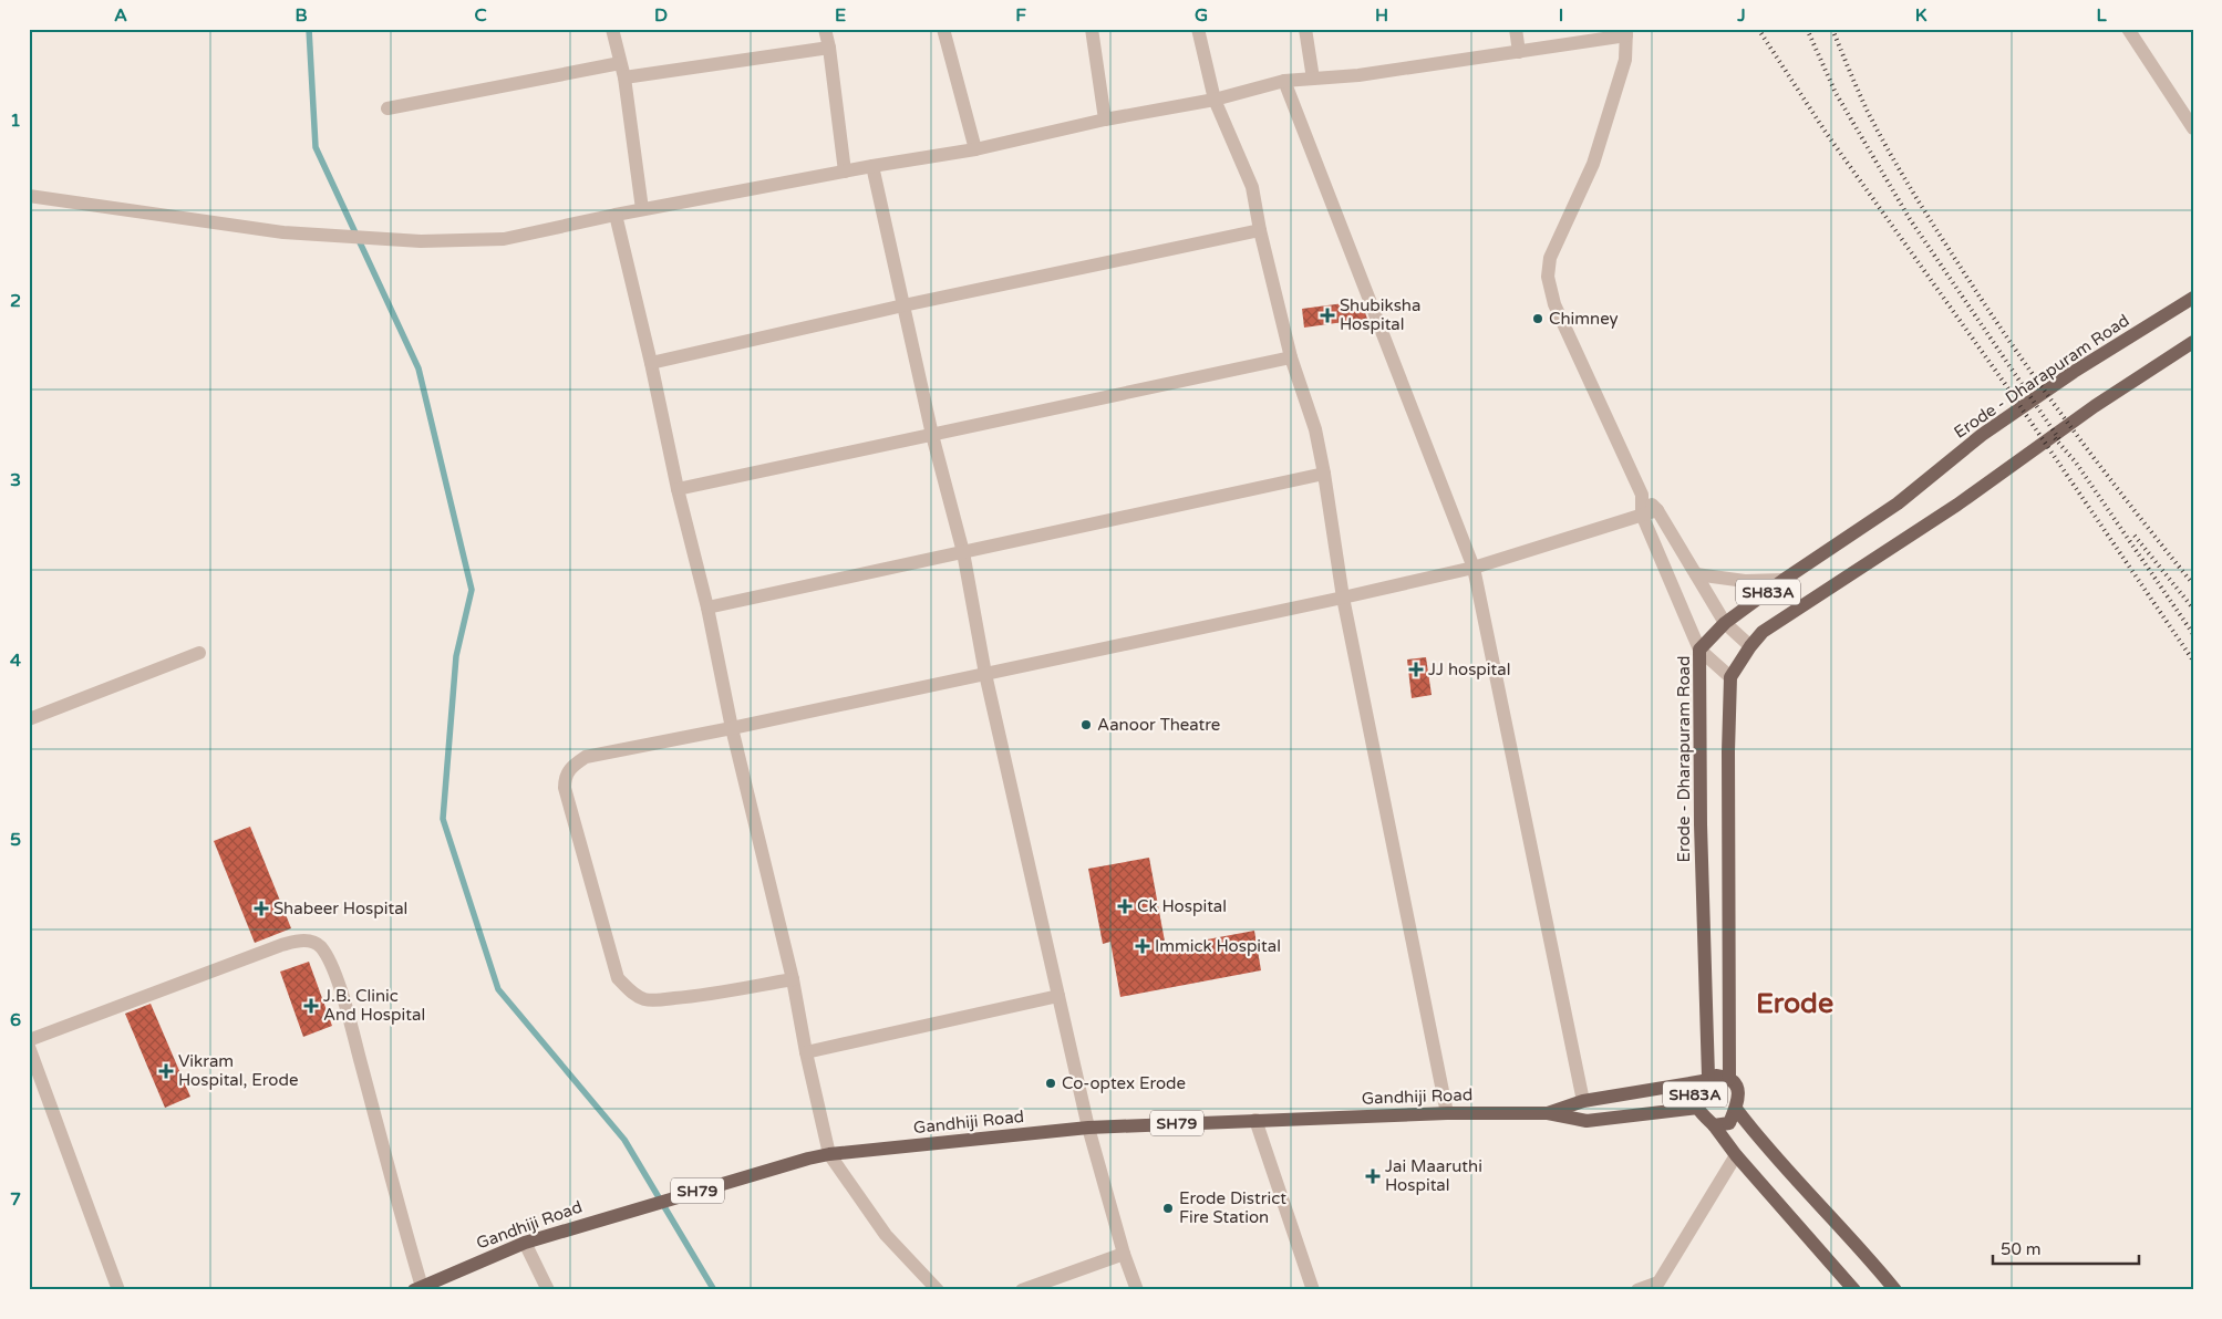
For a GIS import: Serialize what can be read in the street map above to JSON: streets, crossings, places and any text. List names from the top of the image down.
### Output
{
  "streets": {
    "main road": [
      "Erode - Dharapuram Road",
      "SH83A",
      "Gandhiji Road",
      "SH79"
    ]
  },
  "crossings": [
    ["Erode - Dharapuram Road", "SH83A"],
    ["Erode - Dharapuram Road", "Gandhiji Road"],
    ["SH83A", "Gandhiji Road"]
  ],
  "districts": ["Erode"],
  "places": {
    "health": [
      "Shubiksha Hospital",
      "JJ hospital",
      "Ck Hospital",
      "Shabeer Hospital",
      "Immick Hospital",
      "J.B. Clinic And Hospital",
      "Vikram Hospital, Erode",
      "Jai Maaruthi Hospital"
    ],
    "other": [
      "Chimney",
      "Aanoor Theatre",
      "Co-optex Erode",
      "Erode District Fire Station"
    ]
  },
  "scale_bar": "50 m",
  "grid": {
    "columns": [
      "A",
      "B",
      "C",
      "D",
      "E",
      "F",
      "G",
      "H",
      "I",
      "J",
      "K",
      "L"
    ],
    "rows": [
      "1",
      "2",
      "3",
      "4",
      "5",
      "6",
      "7"
    ]
  }
}
